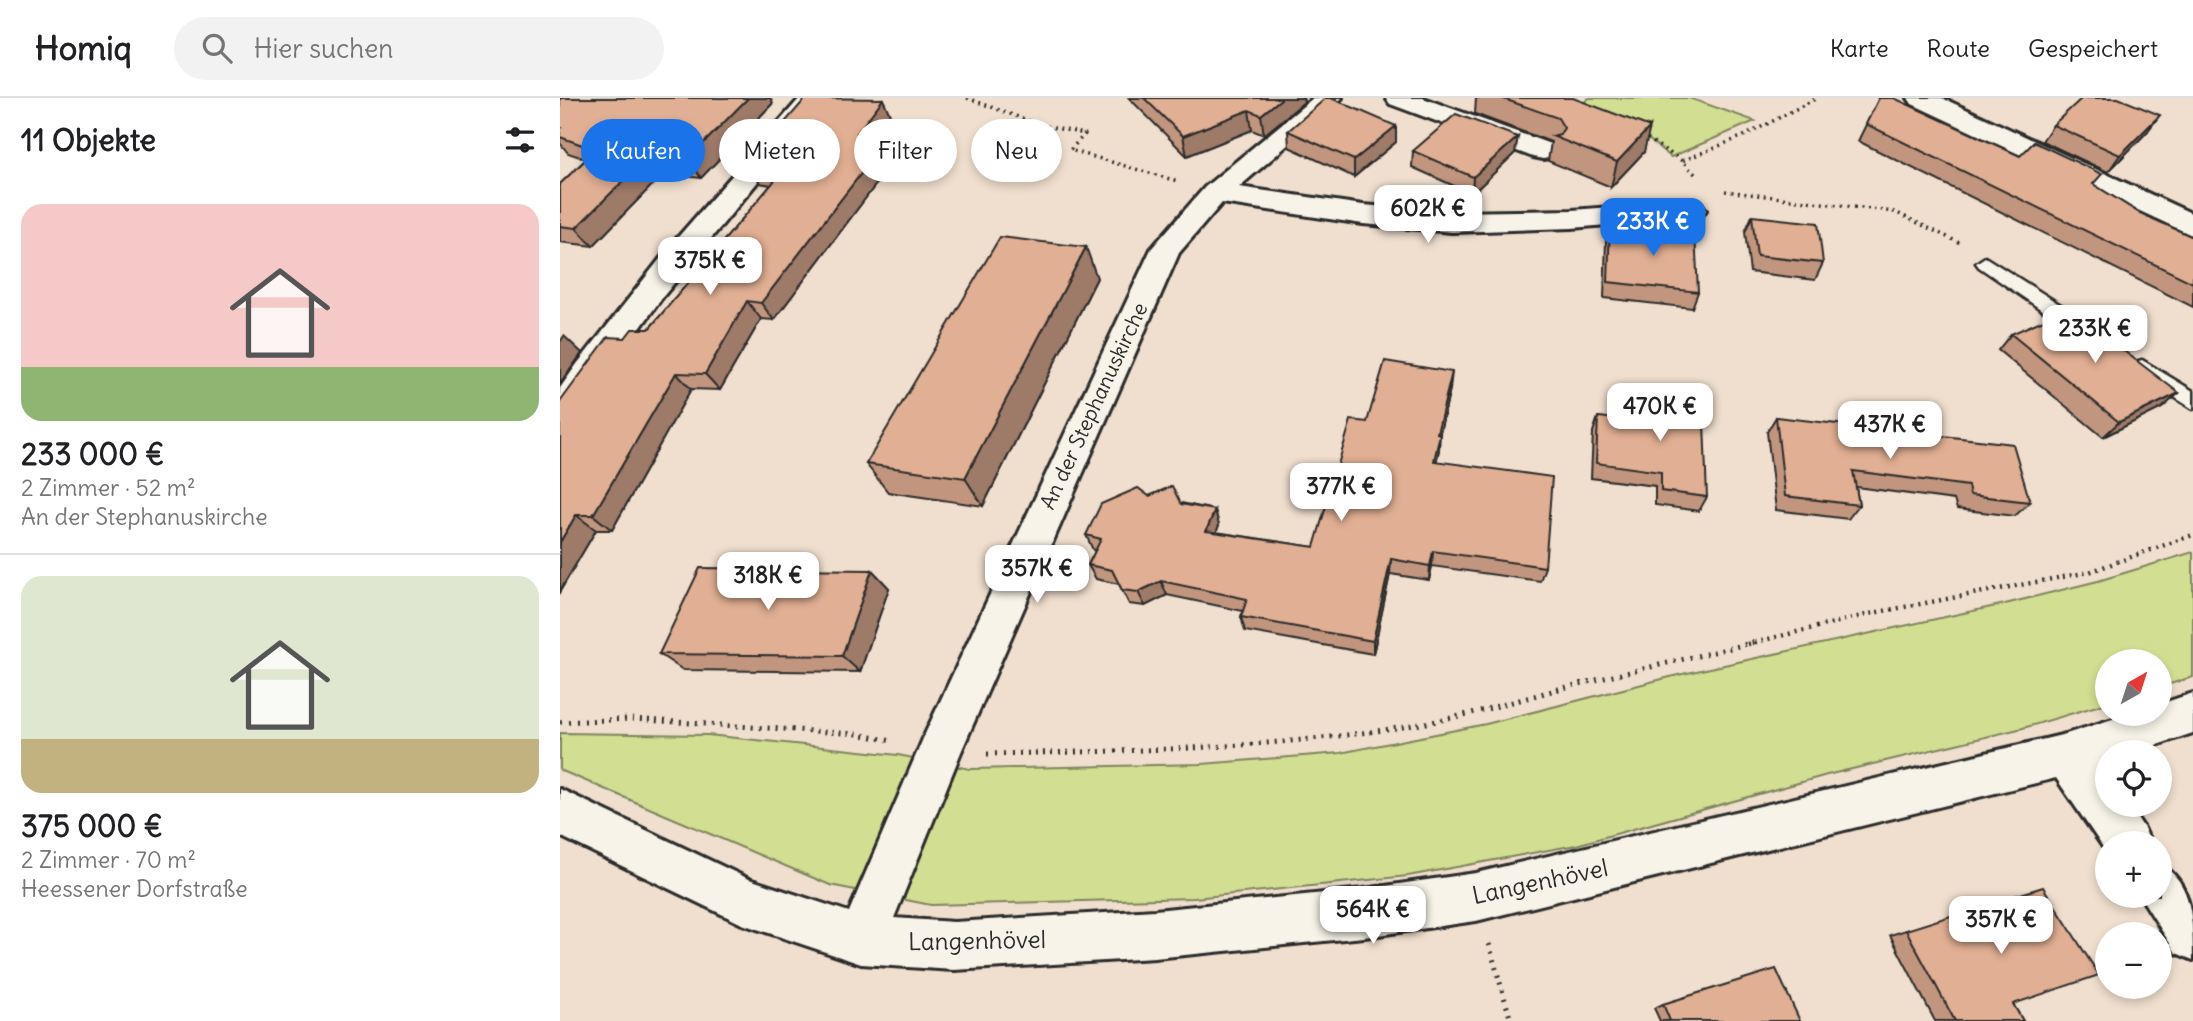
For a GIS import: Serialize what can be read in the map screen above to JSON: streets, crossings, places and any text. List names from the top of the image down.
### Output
{
  "streets": {
    "street": ["An der Stephanuskirche", "Langenhövel"]
  },
  "crossings": [
    ["An der Stephanuskirche", "Langenhövel"]
  ],
  "north": "top right",
  "page": {
    "header": "Homiq",
    "search": "Hier suchen",
    "nav": ["Karte", "Route", "Gespeichert"],
    "heading": "11 Objekte",
    "chip": [
      "Kaufen",
      "Mieten",
      "Filter",
      "Neu"
    ],
    "list": [
      {
        "name": "233 000 €",
        "note": "2 Zimmer · 52 m² · An der Stephanuskirche"
      },
      {
        "name": "375 000 €",
        "note": "2 Zimmer · 70 m² · Heessener Dorfstraße"
      }
    ],
    "price": [
      "602K €",
      "233K €",
      "375K €",
      "233K €",
      "470K €",
      "437K €",
      "377K €",
      "357K €",
      "318K €",
      "564K €",
      "357K €"
    ],
    "map_buttons": ["+", "−"]
  }
}
